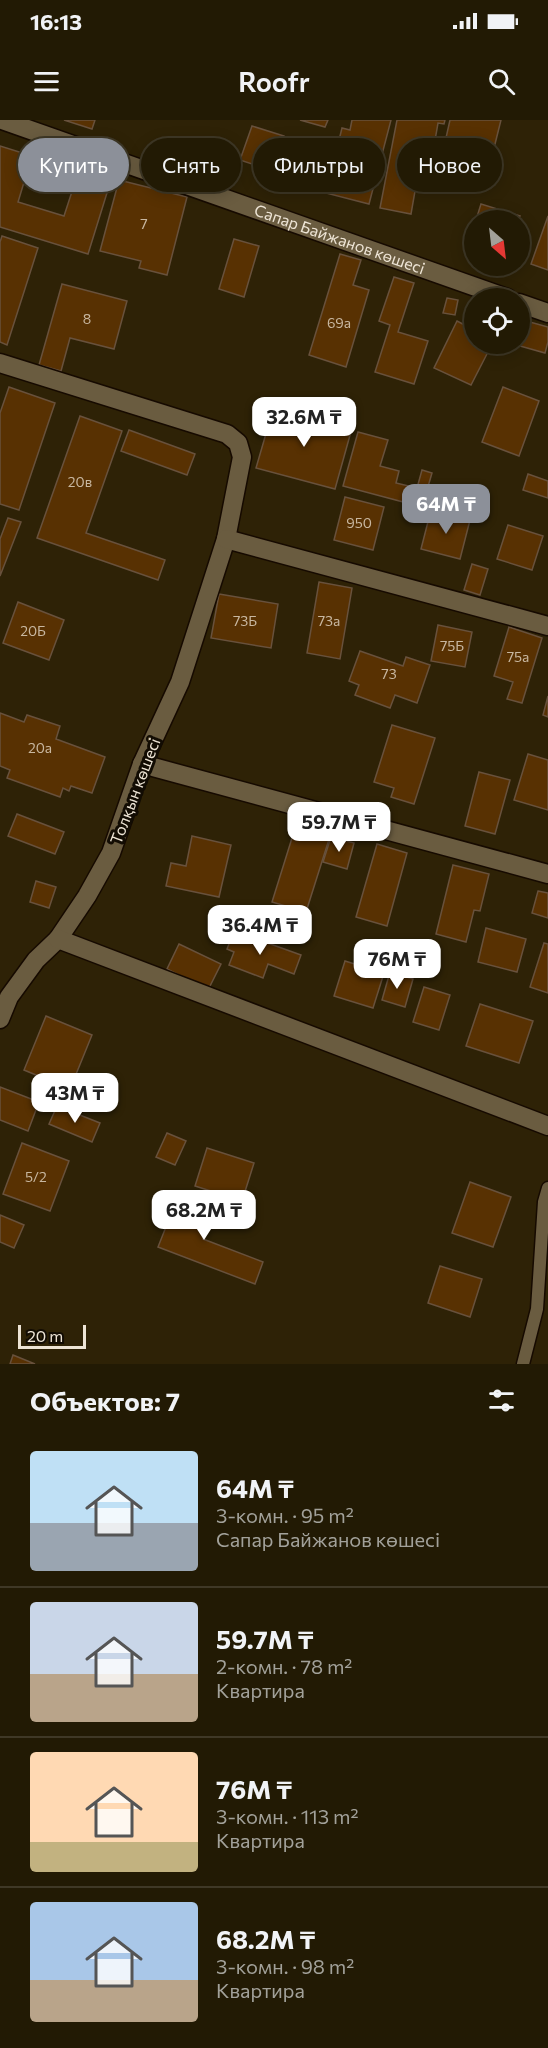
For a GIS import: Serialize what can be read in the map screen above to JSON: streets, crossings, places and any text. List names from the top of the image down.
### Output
{
  "streets": {
    "street": ["Сапар Байжанов көшесі", "Толқын көшесі"]
  },
  "house_numbers": [
    "7",
    "8",
    "69а",
    "20в",
    "950",
    "73Б",
    "73а",
    "20Б",
    "75Б",
    "75а",
    "73",
    "20а",
    "5/2"
  ],
  "scale_bar": "20 m",
  "north": "bottom right",
  "page": {
    "status": "16:13",
    "header": "Roofr",
    "chip": [
      "Купить",
      "Снять",
      "Фильтры",
      "Новое"
    ],
    "price": [
      "32.6M ₸",
      "64M ₸",
      "59.7M ₸",
      "36.4M ₸",
      "76M ₸",
      "43M ₸",
      "68.2M ₸"
    ],
    "scale": "20 m",
    "heading": "Объектов: 7",
    "list": [
      {
        "name": "64M ₸",
        "note": "3-комн. · 95 m² · Сапар Байжанов көшесі"
      },
      {
        "name": "59.7M ₸",
        "note": "2-комн. · 78 m² · Квартира"
      },
      {
        "name": "76M ₸",
        "note": "3-комн. · 113 m² · Квартира"
      },
      {
        "name": "68.2M ₸",
        "note": "3-комн. · 98 m² · Квартира"
      }
    ]
  }
}
